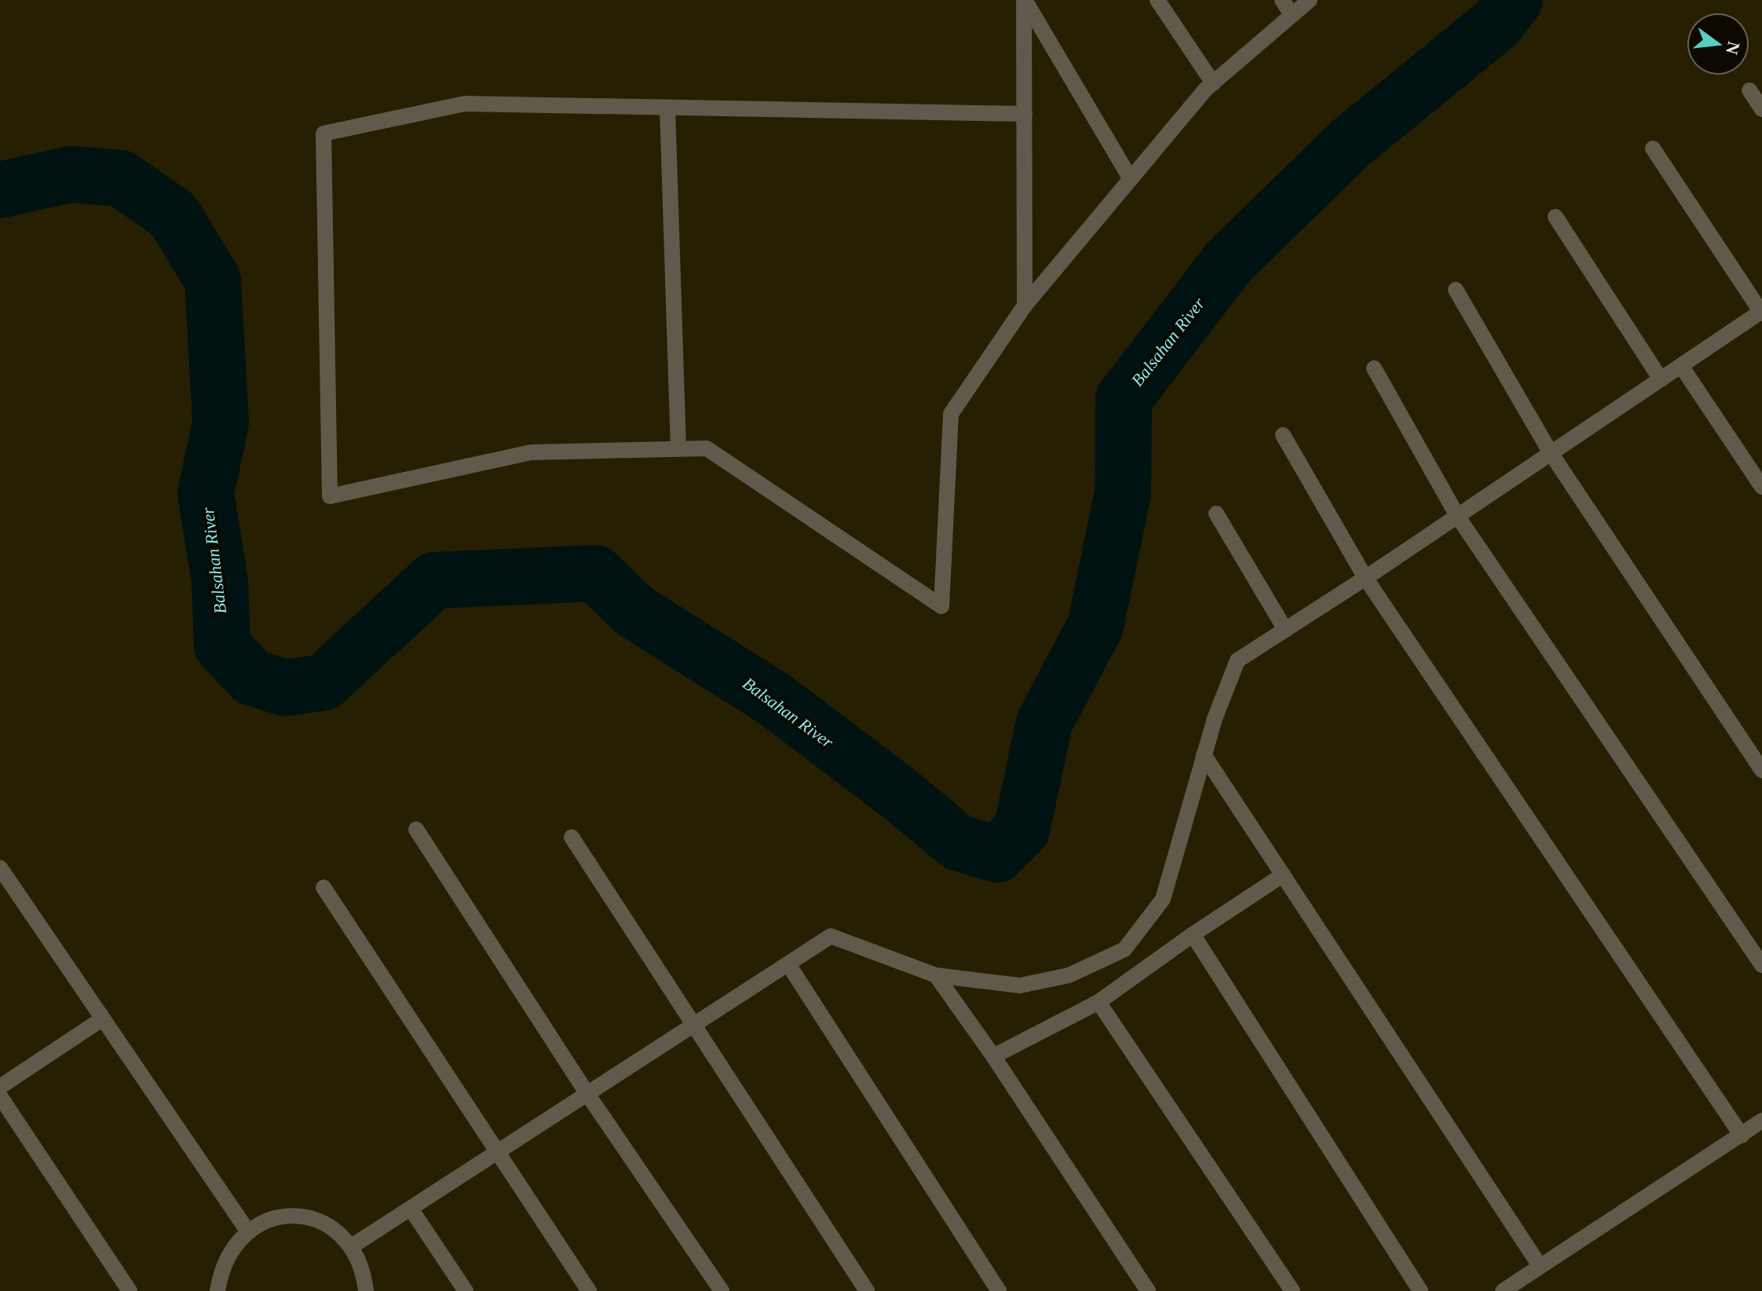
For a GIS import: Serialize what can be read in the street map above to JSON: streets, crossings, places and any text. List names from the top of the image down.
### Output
{
  "water": ["Balsahan River"],
  "north": "right"
}
